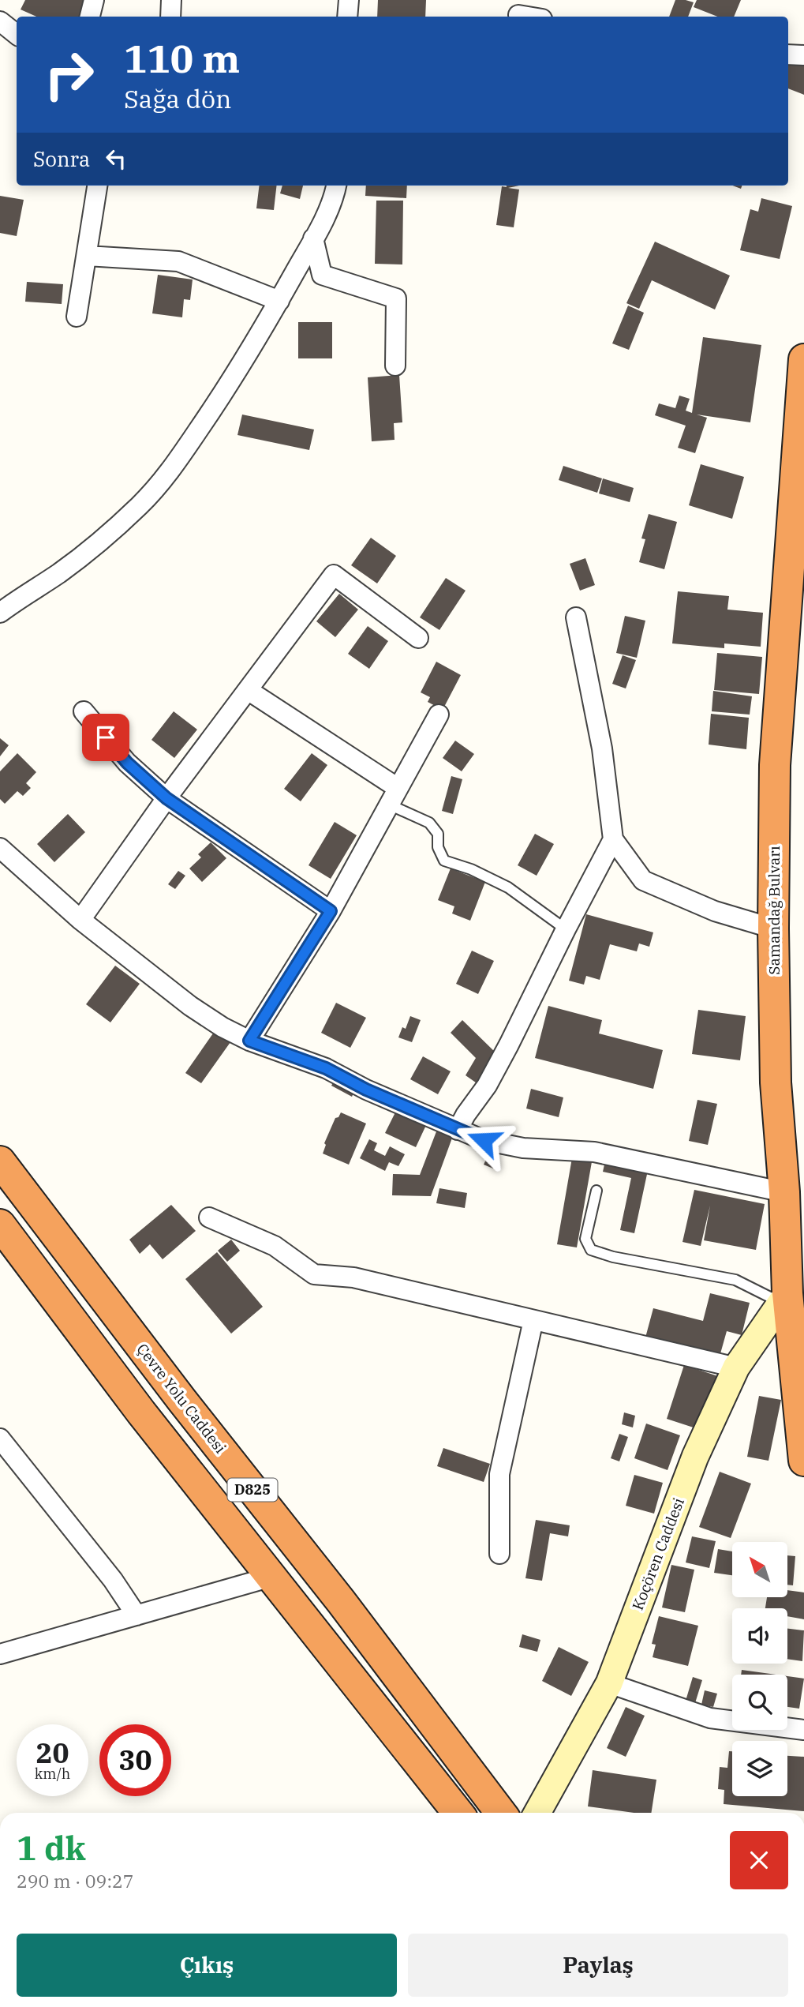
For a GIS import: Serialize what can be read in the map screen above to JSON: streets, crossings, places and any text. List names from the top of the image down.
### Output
{
  "streets": {
    "highway": ["Samandağ Bulvarı", "Çevre Yolu Caddesi", "D825"],
    "street": ["Koçören Caddesi"]
  },
  "crossings": [
    ["Samandağ Bulvarı", "Koçören Caddesi"]
  ],
  "north": "top left",
  "page": {
    "turn": ["110 m", "Sağa dön"],
    "then": "Sonra",
    "speed": "20 km/h",
    "limit": "30",
    "heading": ["1 dk", "290 m · 09:27"],
    "buttons": ["Çıkış", "Paylaş"]
  }
}
